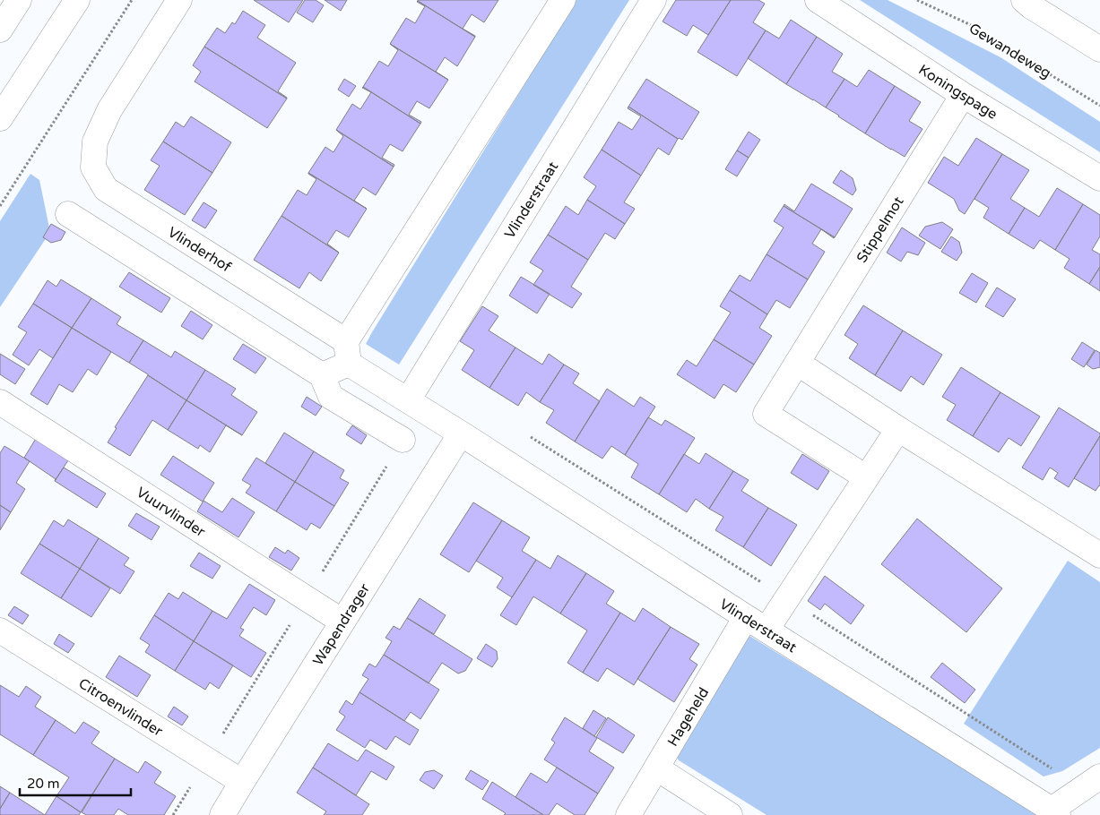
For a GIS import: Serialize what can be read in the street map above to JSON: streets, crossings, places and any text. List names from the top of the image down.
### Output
{
  "streets": {
    "street": [
      "Koningspage",
      "Vlinderstraat",
      "Stippelmot",
      "Vlinderhof",
      "Vuurvlinder",
      "Wapendrager",
      "Citroenvlinder",
      "Hageheld"
    ],
    "path": ["Gewandeweg"]
  },
  "crossings": [
    ["Koningspage", "Stippelmot"],
    ["Vlinderstraat", "Vlinderhof"],
    ["Vlinderstraat", "Wapendrager"],
    ["Vlinderstraat", "Hageheld"],
    ["Vlinderhof", "Wapendrager"],
    ["Vuurvlinder", "Wapendrager"],
    ["Wapendrager", "Citroenvlinder"]
  ],
  "scale_bar": "20 m"
}
